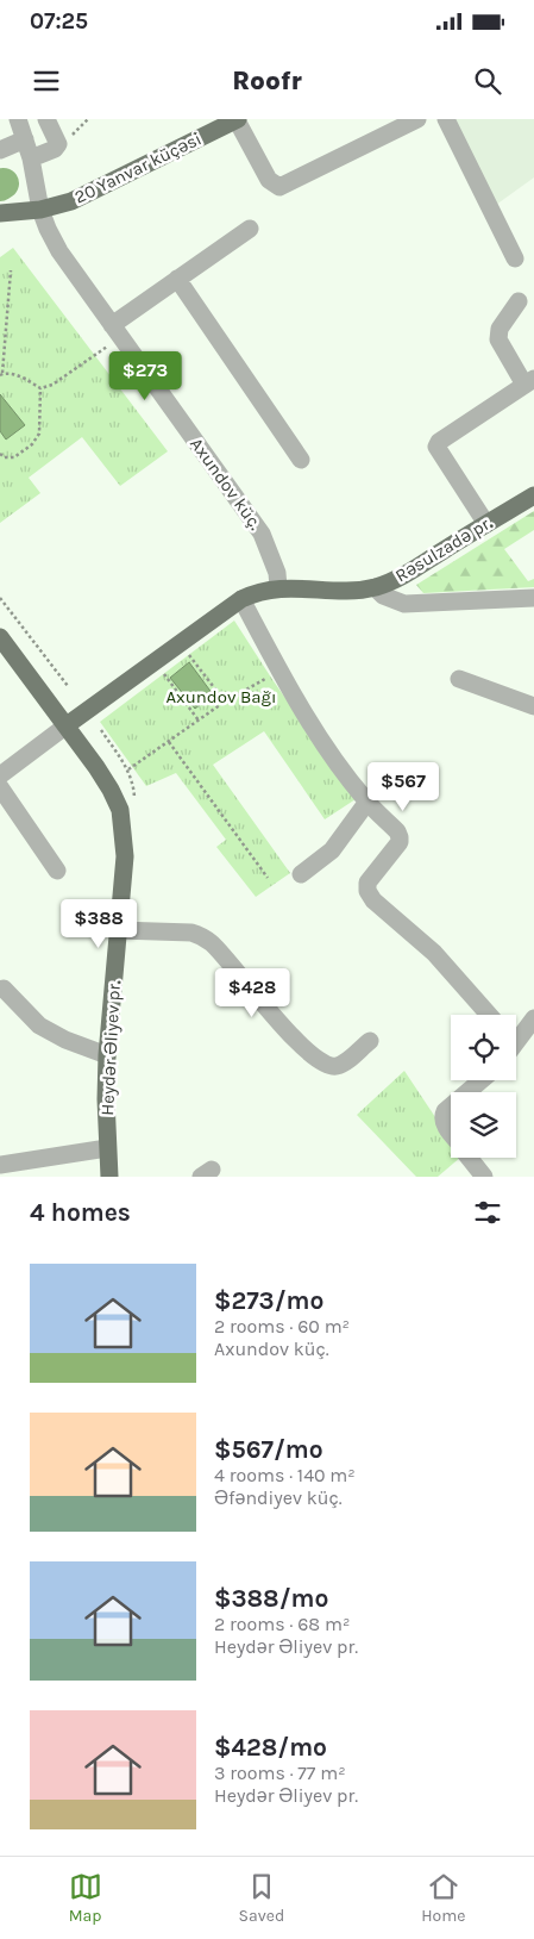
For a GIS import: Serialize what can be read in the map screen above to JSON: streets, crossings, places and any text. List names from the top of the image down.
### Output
{
  "streets": {
    "main road": ["20 Yanvar küçəsi", "Rəsulzadə pr.", "Heydər Əliyev pr."],
    "street": ["Axundov küç."]
  },
  "crossings": [
    ["20 Yanvar küçəsi", "Axundov küç."],
    ["Axundov küç.", "Rəsulzadə pr."],
    ["Rəsulzadə pr.", "Heydər Əliyev pr."]
  ],
  "parks": ["Axundov Bağı"],
  "page": {
    "status": "07:25",
    "header": "Roofr",
    "price": [
      "$273",
      "$567",
      "$388",
      "$428"
    ],
    "heading": "4 homes",
    "list": [
      {
        "name": "$273/mo",
        "note": "2 rooms · 60 m² · Axundov küç."
      },
      {
        "name": "$567/mo",
        "note": "4 rooms · 140 m² · Əfəndiyev küç."
      },
      {
        "name": "$388/mo",
        "note": "2 rooms · 68 m² · Heydər Əliyev pr."
      },
      {
        "name": "$428/mo",
        "note": "3 rooms · 77 m² · Heydər Əliyev pr."
      }
    ],
    "tabs": ["Map", "Saved", "Home"]
  }
}
